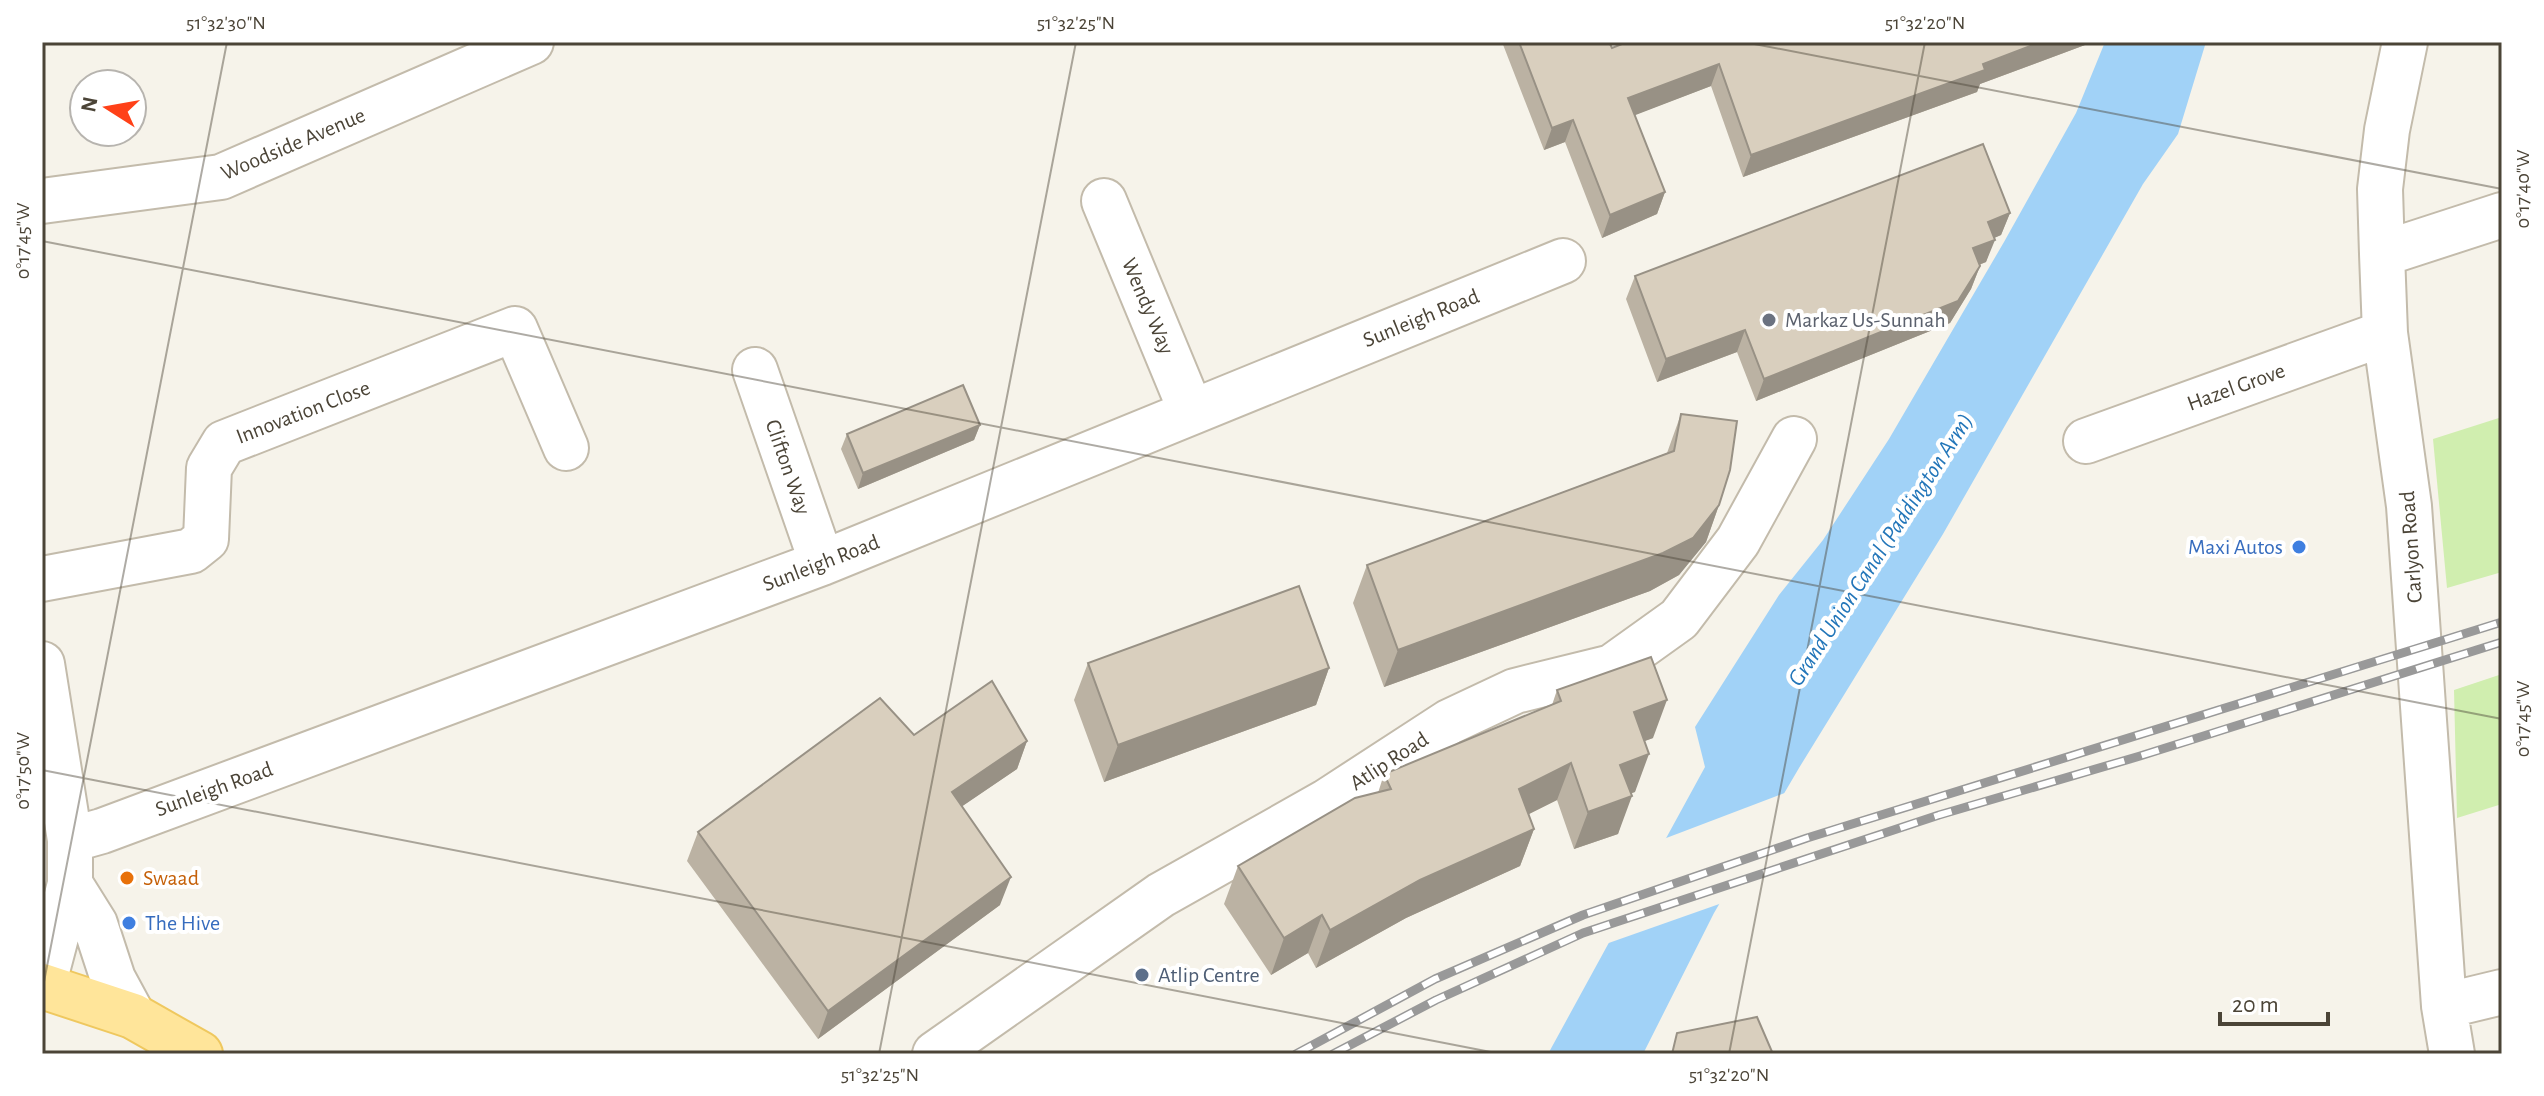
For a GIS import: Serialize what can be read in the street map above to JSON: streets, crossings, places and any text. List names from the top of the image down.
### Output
{
  "streets": {
    "street": [
      "Woodside Avenue",
      "Wendy Way",
      "Sunleigh Road",
      "Hazel Grove",
      "Innovation Close",
      "Clifton Way",
      "Carlyon Road",
      "Atlip Road"
    ]
  },
  "crossings": [
    ["Wendy Way", "Sunleigh Road"],
    ["Sunleigh Road", "Clifton Way"],
    ["Hazel Grove", "Carlyon Road"]
  ],
  "water": ["Grand Union Canal (Paddington Arm)"],
  "places": [
    "Markaz Us-Sunnah",
    "Maxi Autos",
    "Swaad",
    "The Hive",
    "Atlip Centre"
  ],
  "scale_bar": "20 m",
  "north": "left",
  "coordinates": [
    "51°32'30\"N",
    "51°32'25\"N",
    "51°32'20\"N",
    "0°17'40\"W",
    "0°17'45\"W",
    "0°17'50\"W"
  ]
}
